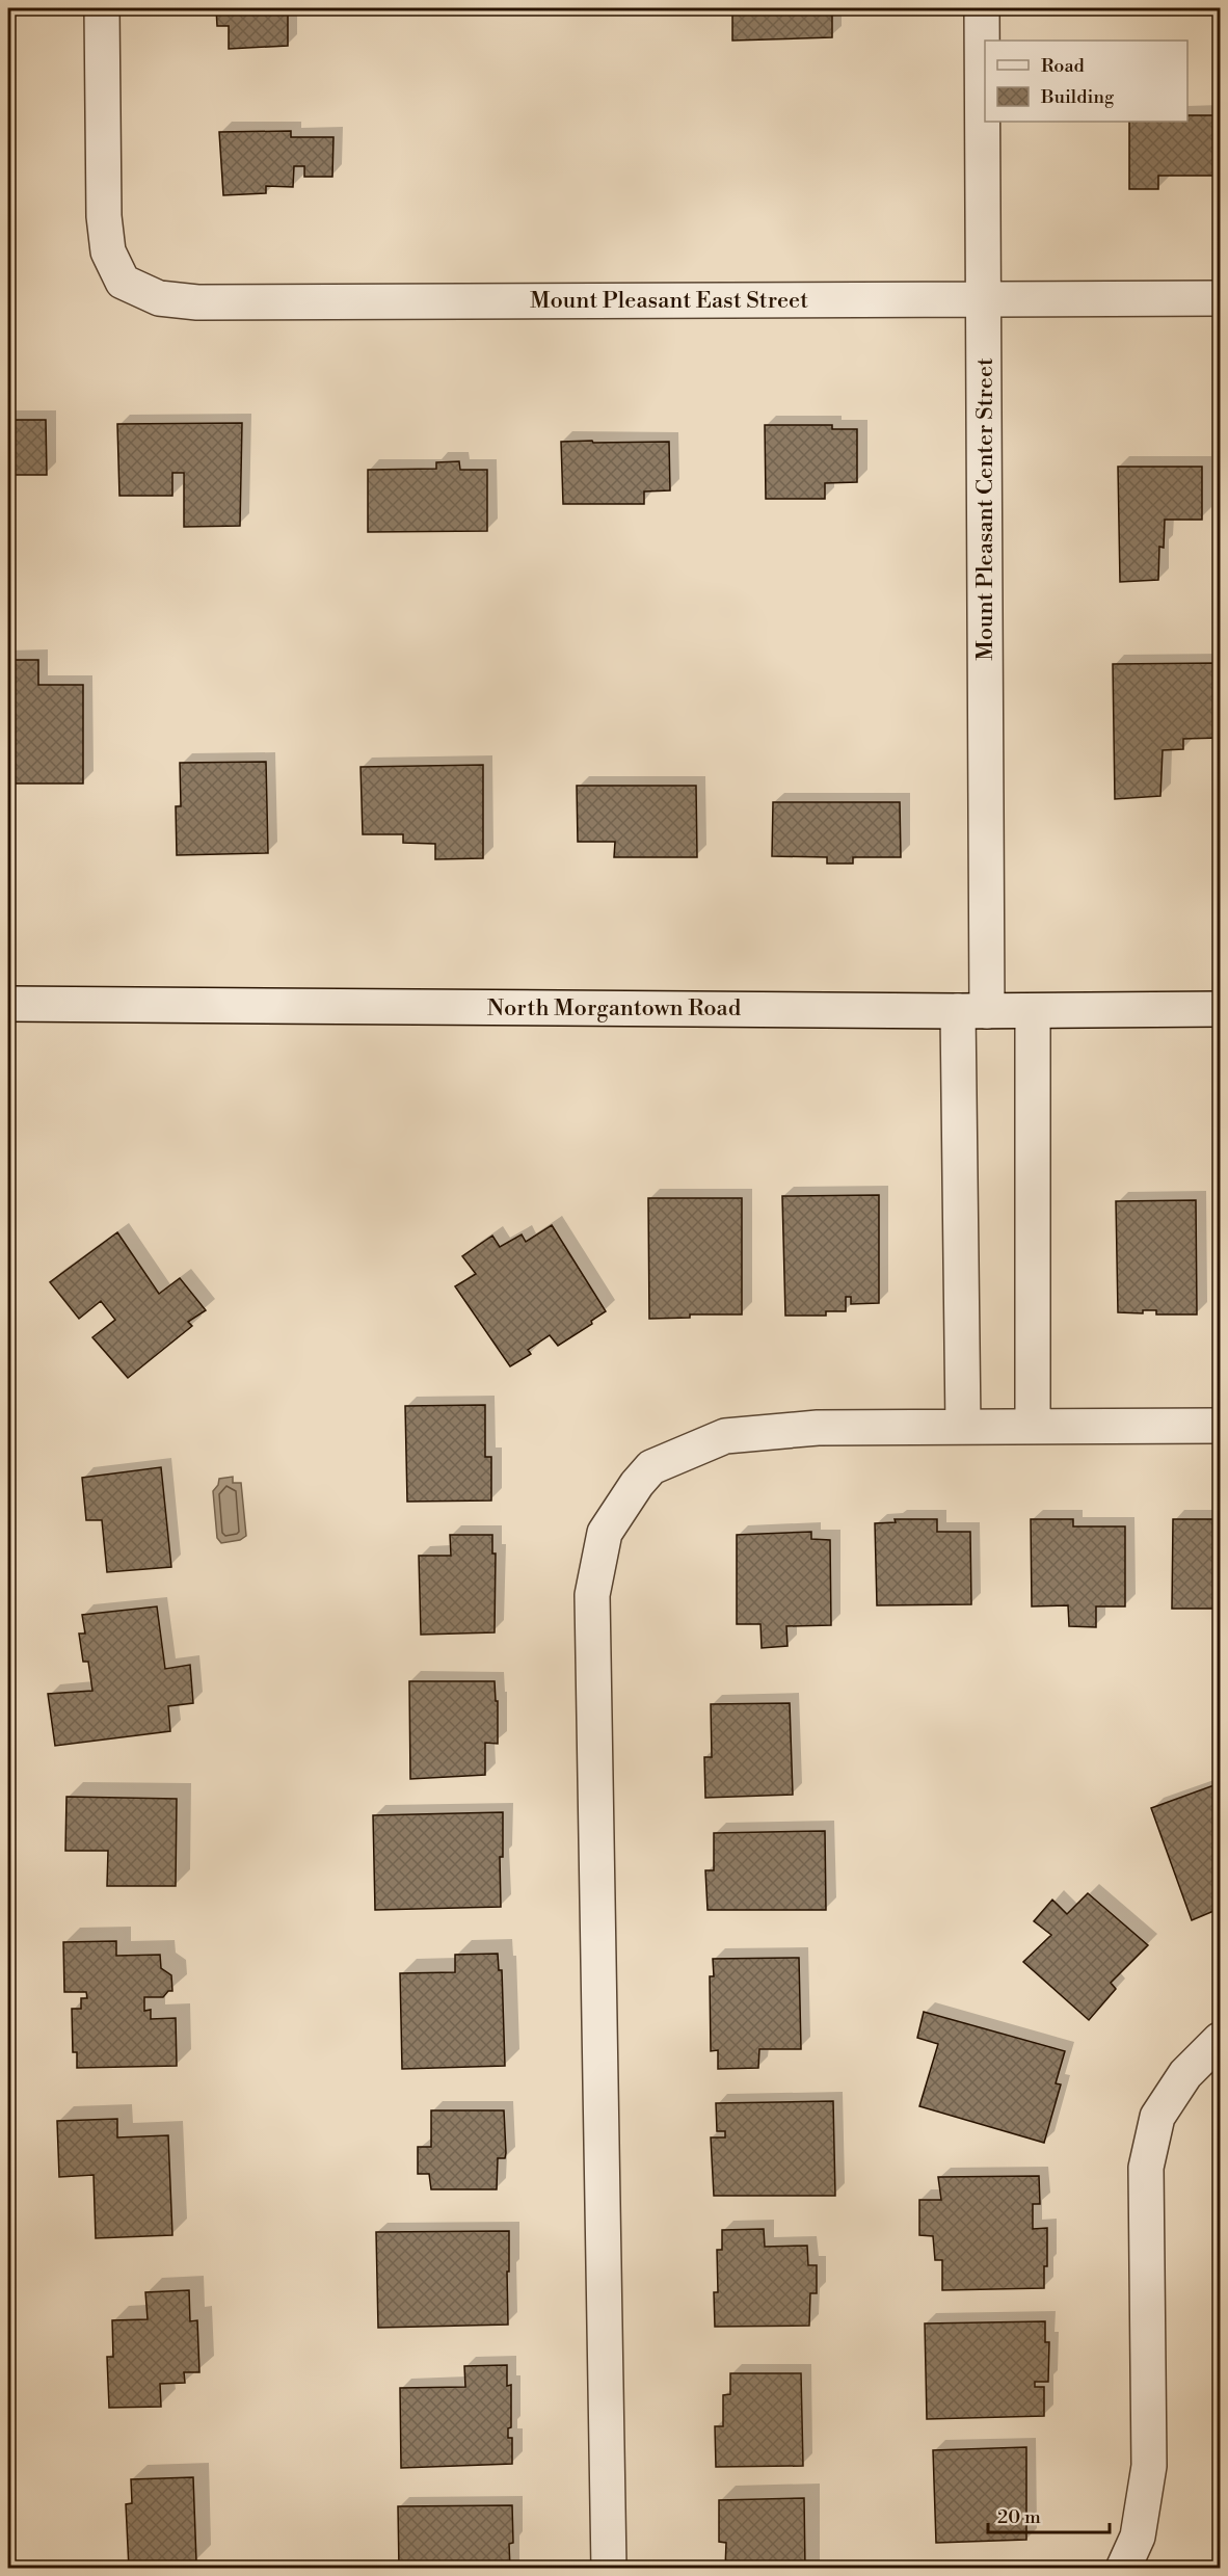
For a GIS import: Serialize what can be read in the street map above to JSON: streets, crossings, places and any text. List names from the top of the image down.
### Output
{
  "streets": {
    "street": ["Mount Pleasant East Street", "Mount Pleasant Center Street", "North Morgantown Road"]
  },
  "crossings": [
    ["Mount Pleasant East Street", "Mount Pleasant Center Street"],
    ["Mount Pleasant Center Street", "North Morgantown Road"]
  ],
  "legend": ["Road", "Building"],
  "scale_bar": "20 m"
}
